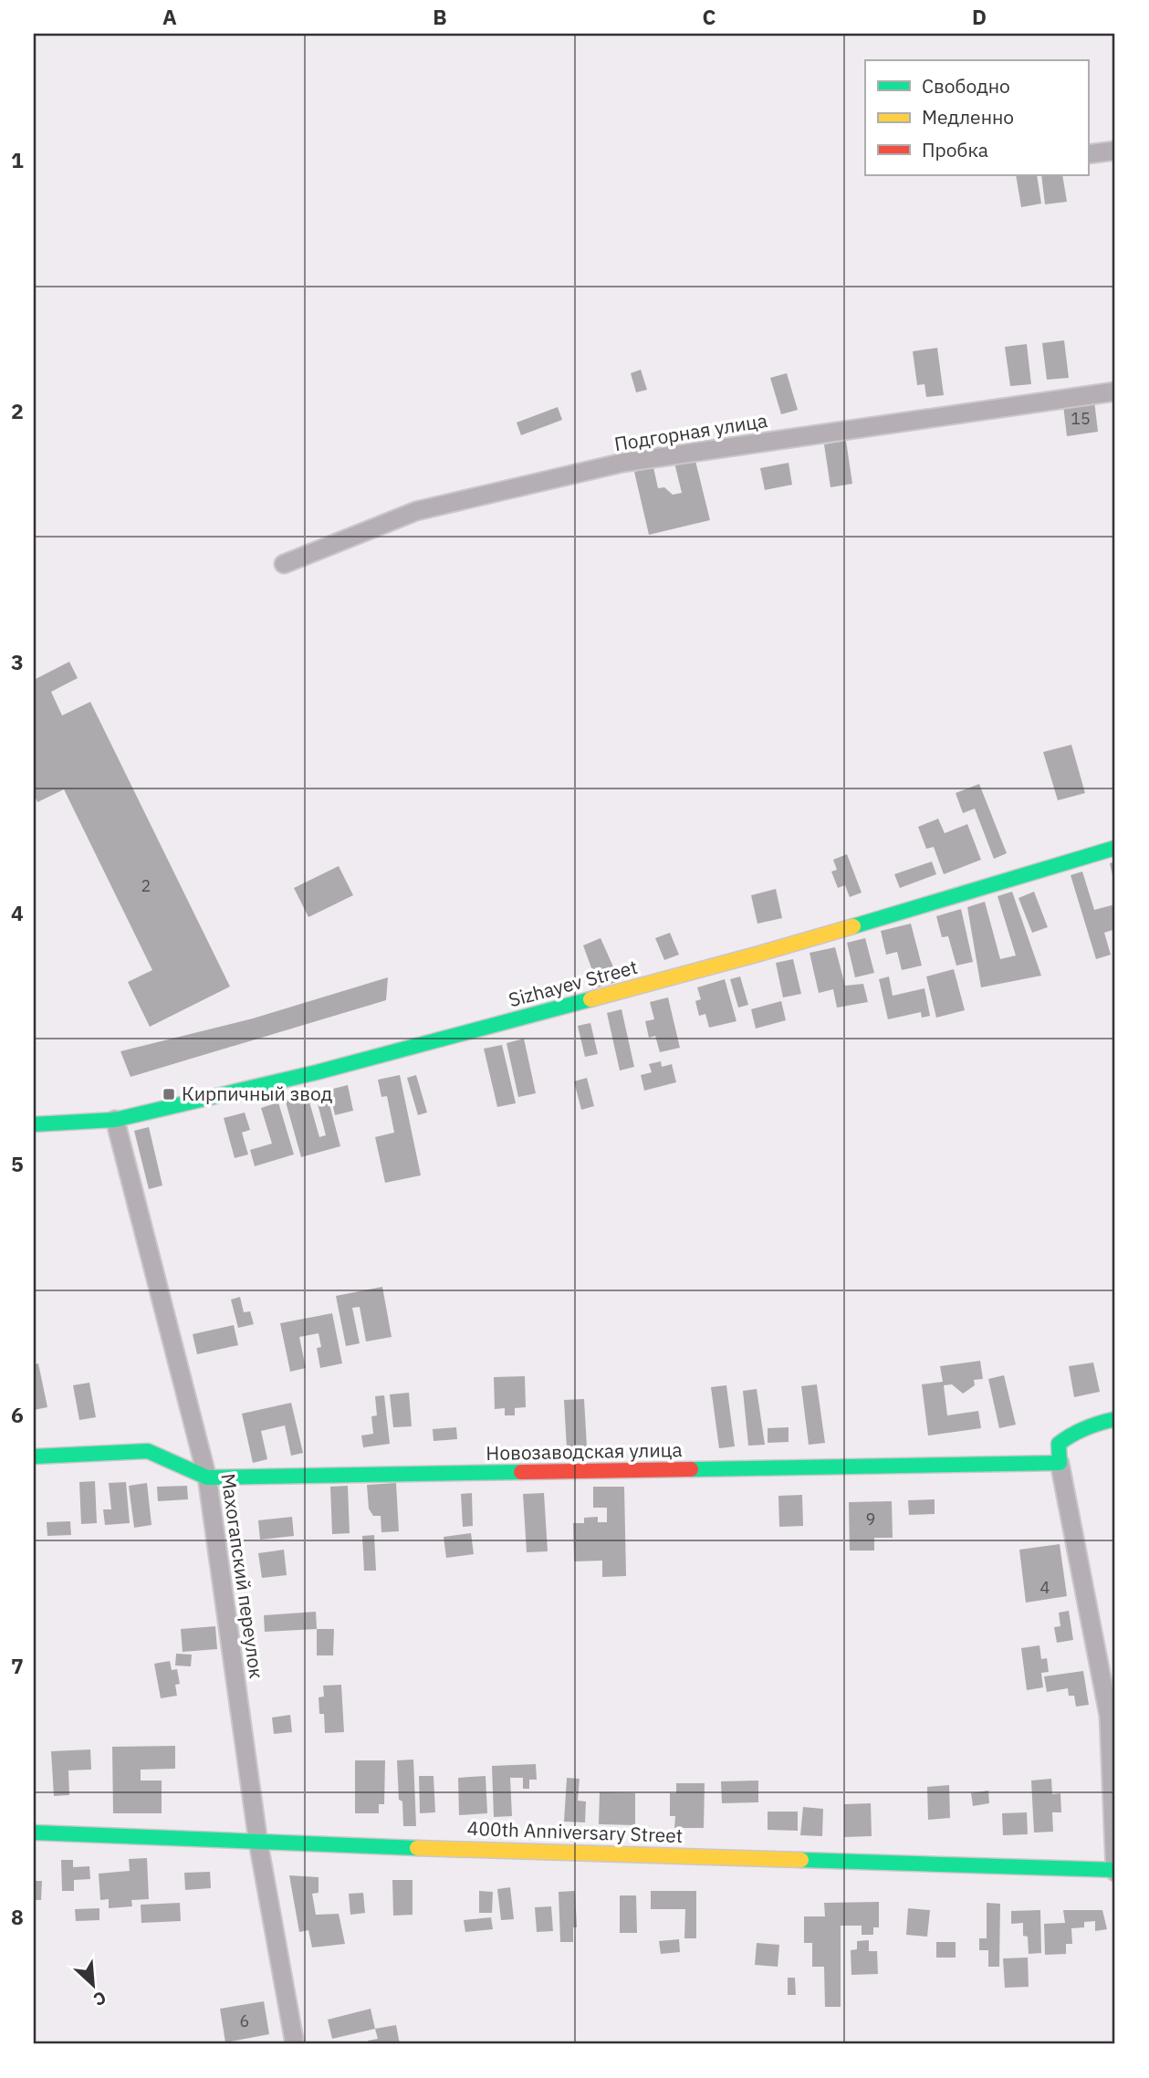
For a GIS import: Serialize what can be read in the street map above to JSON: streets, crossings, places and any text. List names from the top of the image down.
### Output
{
  "streets": {
    "street": [
      "Подгорная улица",
      "Sizhayev Street",
      "Новозаводская улица",
      "Махогапский переулок",
      "400th Anniversary Street"
    ]
  },
  "crossings": [
    ["Sizhayev Street", "Махогапский переулок"],
    ["Новозаводская улица", "Махогапский переулок"],
    ["Махогапский переулок", "400th Anniversary Street"]
  ],
  "places": {
    "transit": ["Кирпичный звод"]
  },
  "house_numbers": [
    "15",
    "2",
    "9",
    "4",
    "6"
  ],
  "legend": ["Свободно", "Медленно", "Пробка"],
  "north": "bottom right",
  "grid": {
    "columns": [
      "A",
      "B",
      "C",
      "D"
    ],
    "rows": [
      "1",
      "2",
      "3",
      "4",
      "5",
      "6",
      "7",
      "8"
    ]
  }
}
